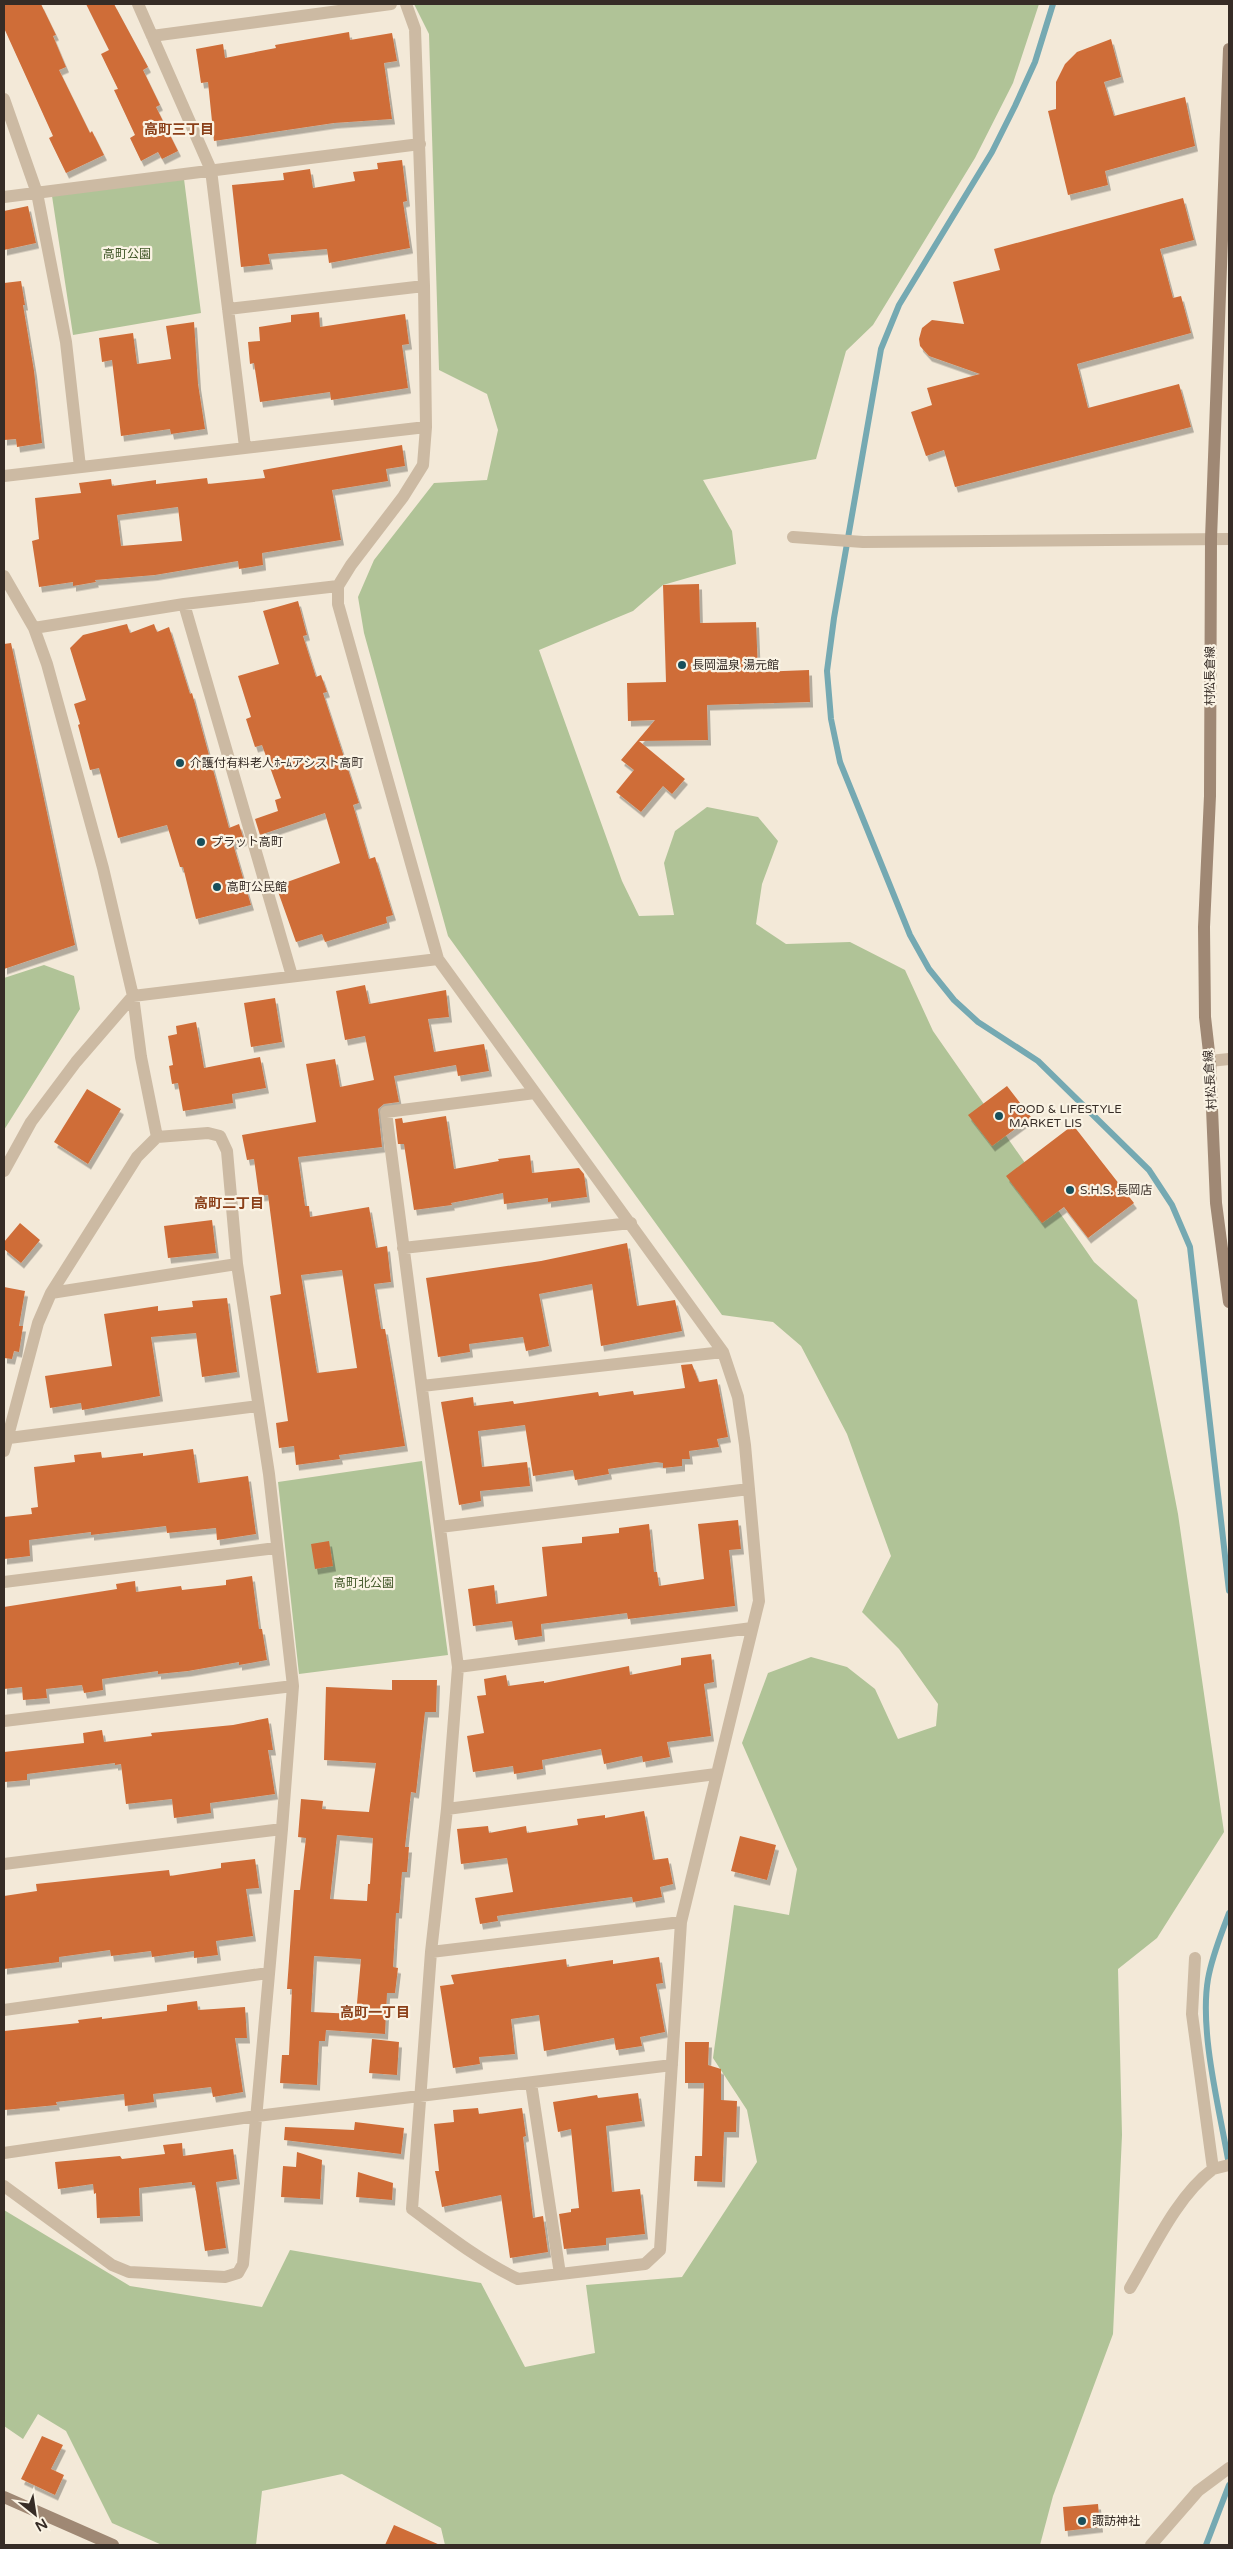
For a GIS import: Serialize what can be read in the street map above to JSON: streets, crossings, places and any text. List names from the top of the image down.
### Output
{
  "streets": {
    "main road": ["村松長倉線"]
  },
  "districts": ["高町三丁目", "高町二丁目", "高町一丁目"],
  "parks": ["高町公園", "高町北公園"],
  "places": [
    "長岡温泉 湯元館",
    "介護付有料老人ﾎｰﾑアシスト高町",
    "プラット高町",
    "高町公民館",
    "FOOD & LIFESTYLE MARKET LIS",
    "S.H.S. 長岡店",
    "諏訪神社"
  ],
  "north": "bottom right"
}
